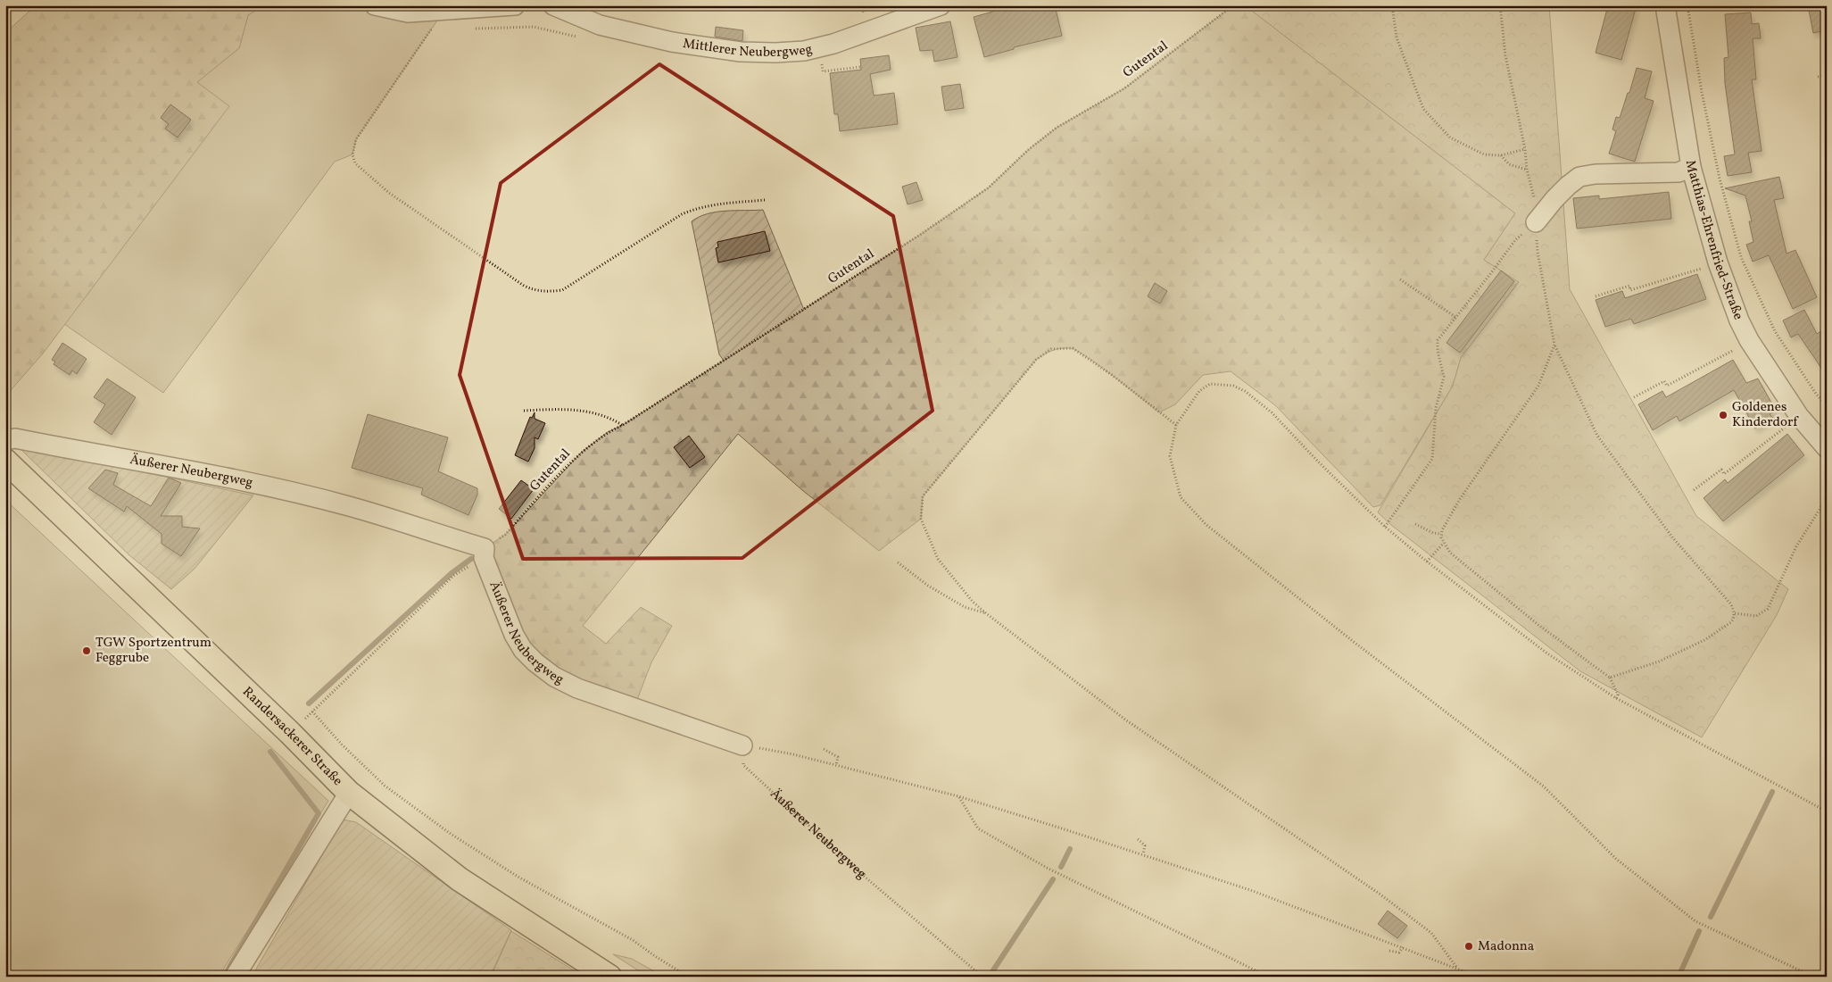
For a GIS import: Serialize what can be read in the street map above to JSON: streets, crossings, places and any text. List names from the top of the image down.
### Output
{
  "streets": {
    "main road": ["Randersackerer Straße"],
    "street": ["Mittlerer Neubergweg", "Matthias-Ehrenfried-Straße", "Äußerer Neubergweg"],
    "path": ["Gutental"]
  },
  "crossings": [
    ["Gutental", "Äußerer Neubergweg"]
  ],
  "places": ["Goldenes Kinderdorf", "TGW Sportzentrum Feggrube", "Madonna"]
}
